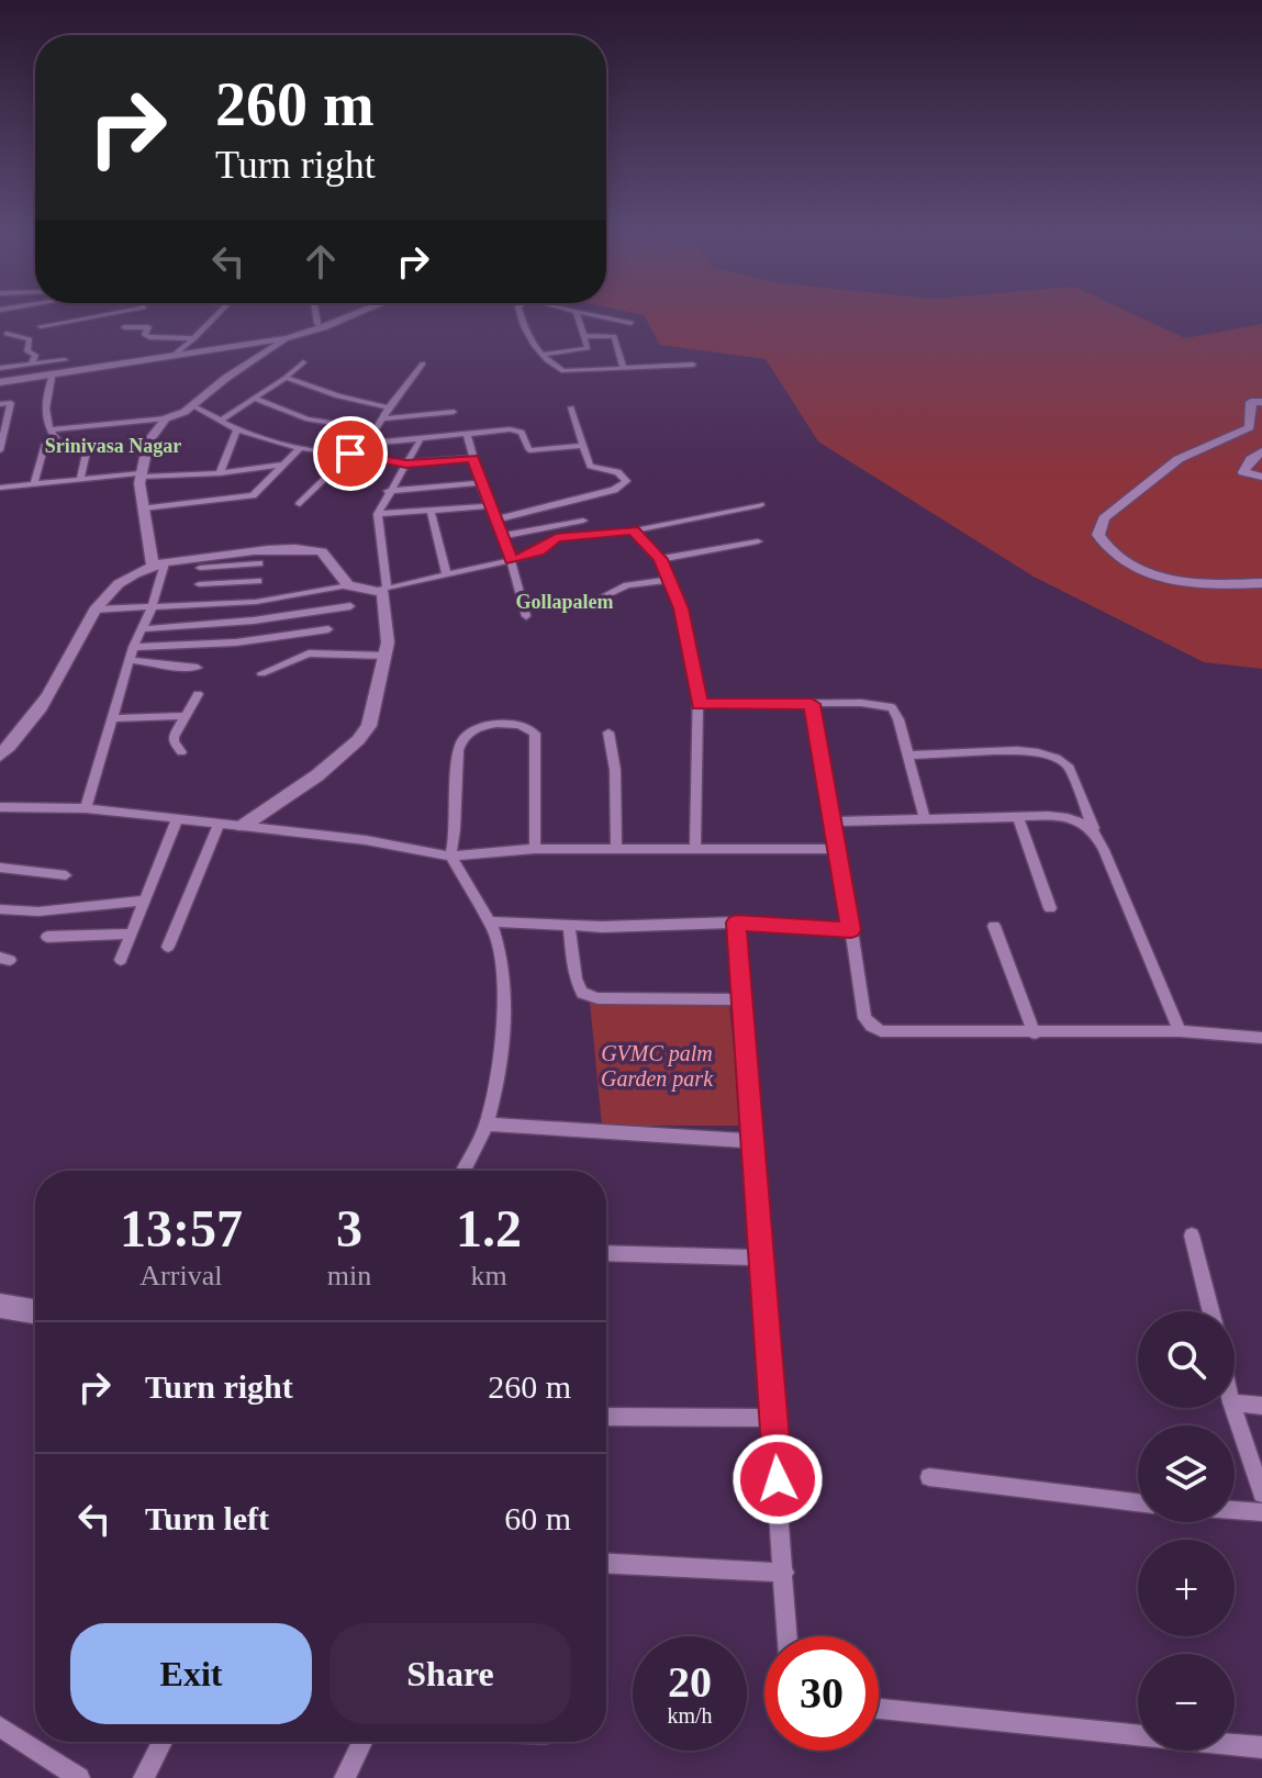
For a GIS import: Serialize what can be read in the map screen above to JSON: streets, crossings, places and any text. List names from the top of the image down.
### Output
{
  "districts": ["Srinivasa Nagar", "Gollapalem"],
  "parks": ["GVMC palm Garden park"],
  "page": {
    "turn": ["260 m", "Turn right"],
    "eta": [
      "13:57",
      "Arrival",
      "3",
      "min",
      "1.2",
      "km"
    ],
    "map_buttons": ["+", "−"],
    "list": [
      {
        "name": "Turn right",
        "value": "260 m"
      },
      {
        "name": "Turn left",
        "value": "60 m"
      }
    ],
    "buttons": ["Exit", "Share"],
    "speed": "20 km/h",
    "limit": "30"
  }
}
